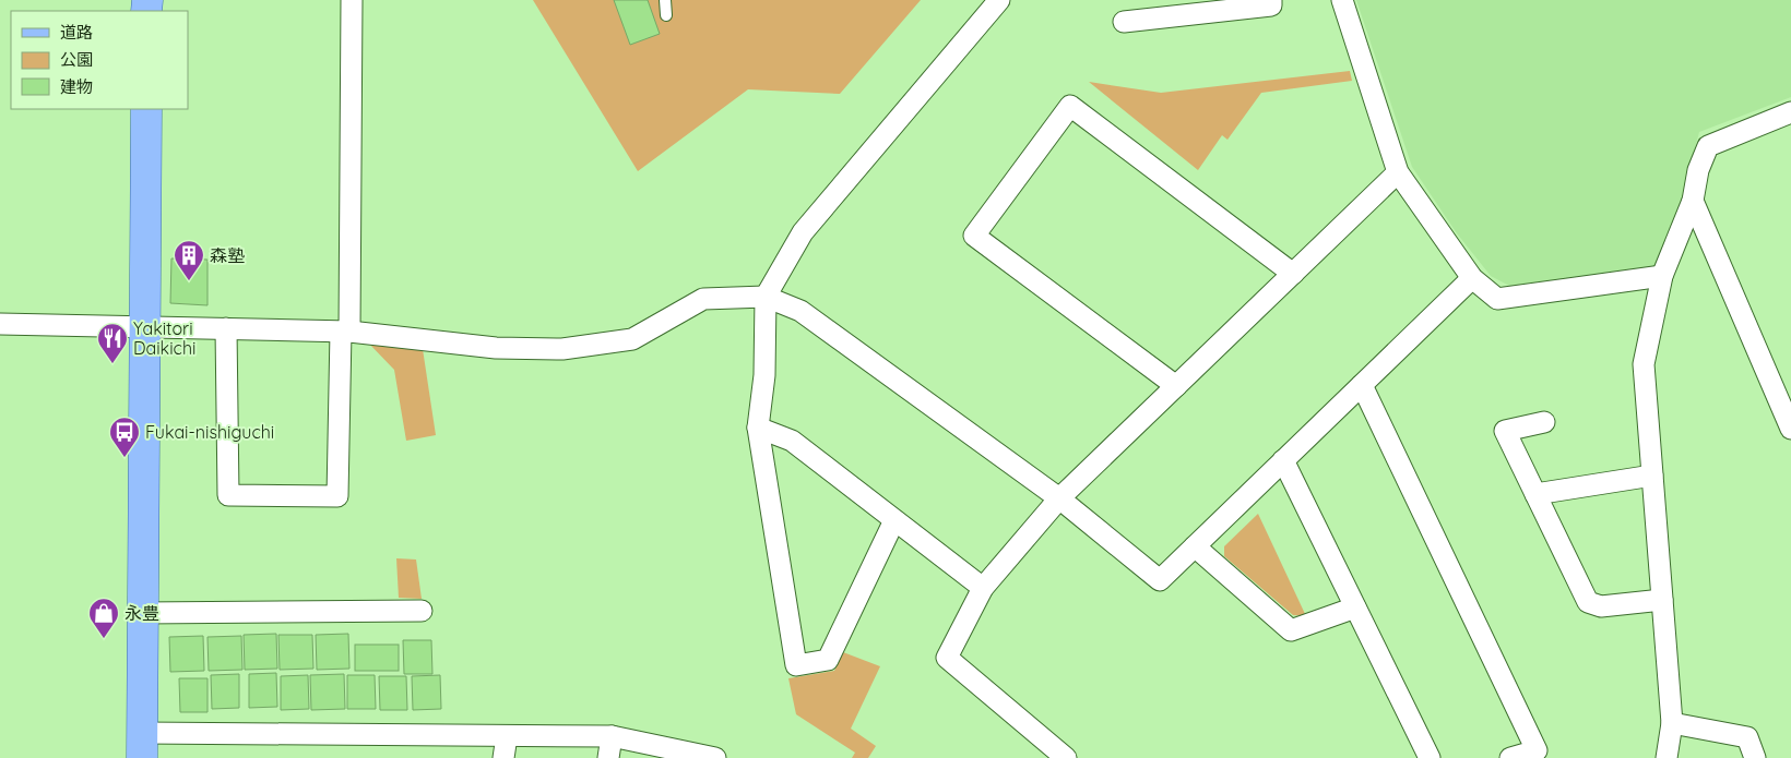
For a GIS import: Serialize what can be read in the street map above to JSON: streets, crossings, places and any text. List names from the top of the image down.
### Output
{
  "places": {
    "building": ["森塾"],
    "restaurant": ["Yakitori Daikichi"],
    "bus stop": ["Fukai-nishiguchi"],
    "shop": ["永豊"]
  },
  "legend": ["道路", "公園", "建物"]
}
